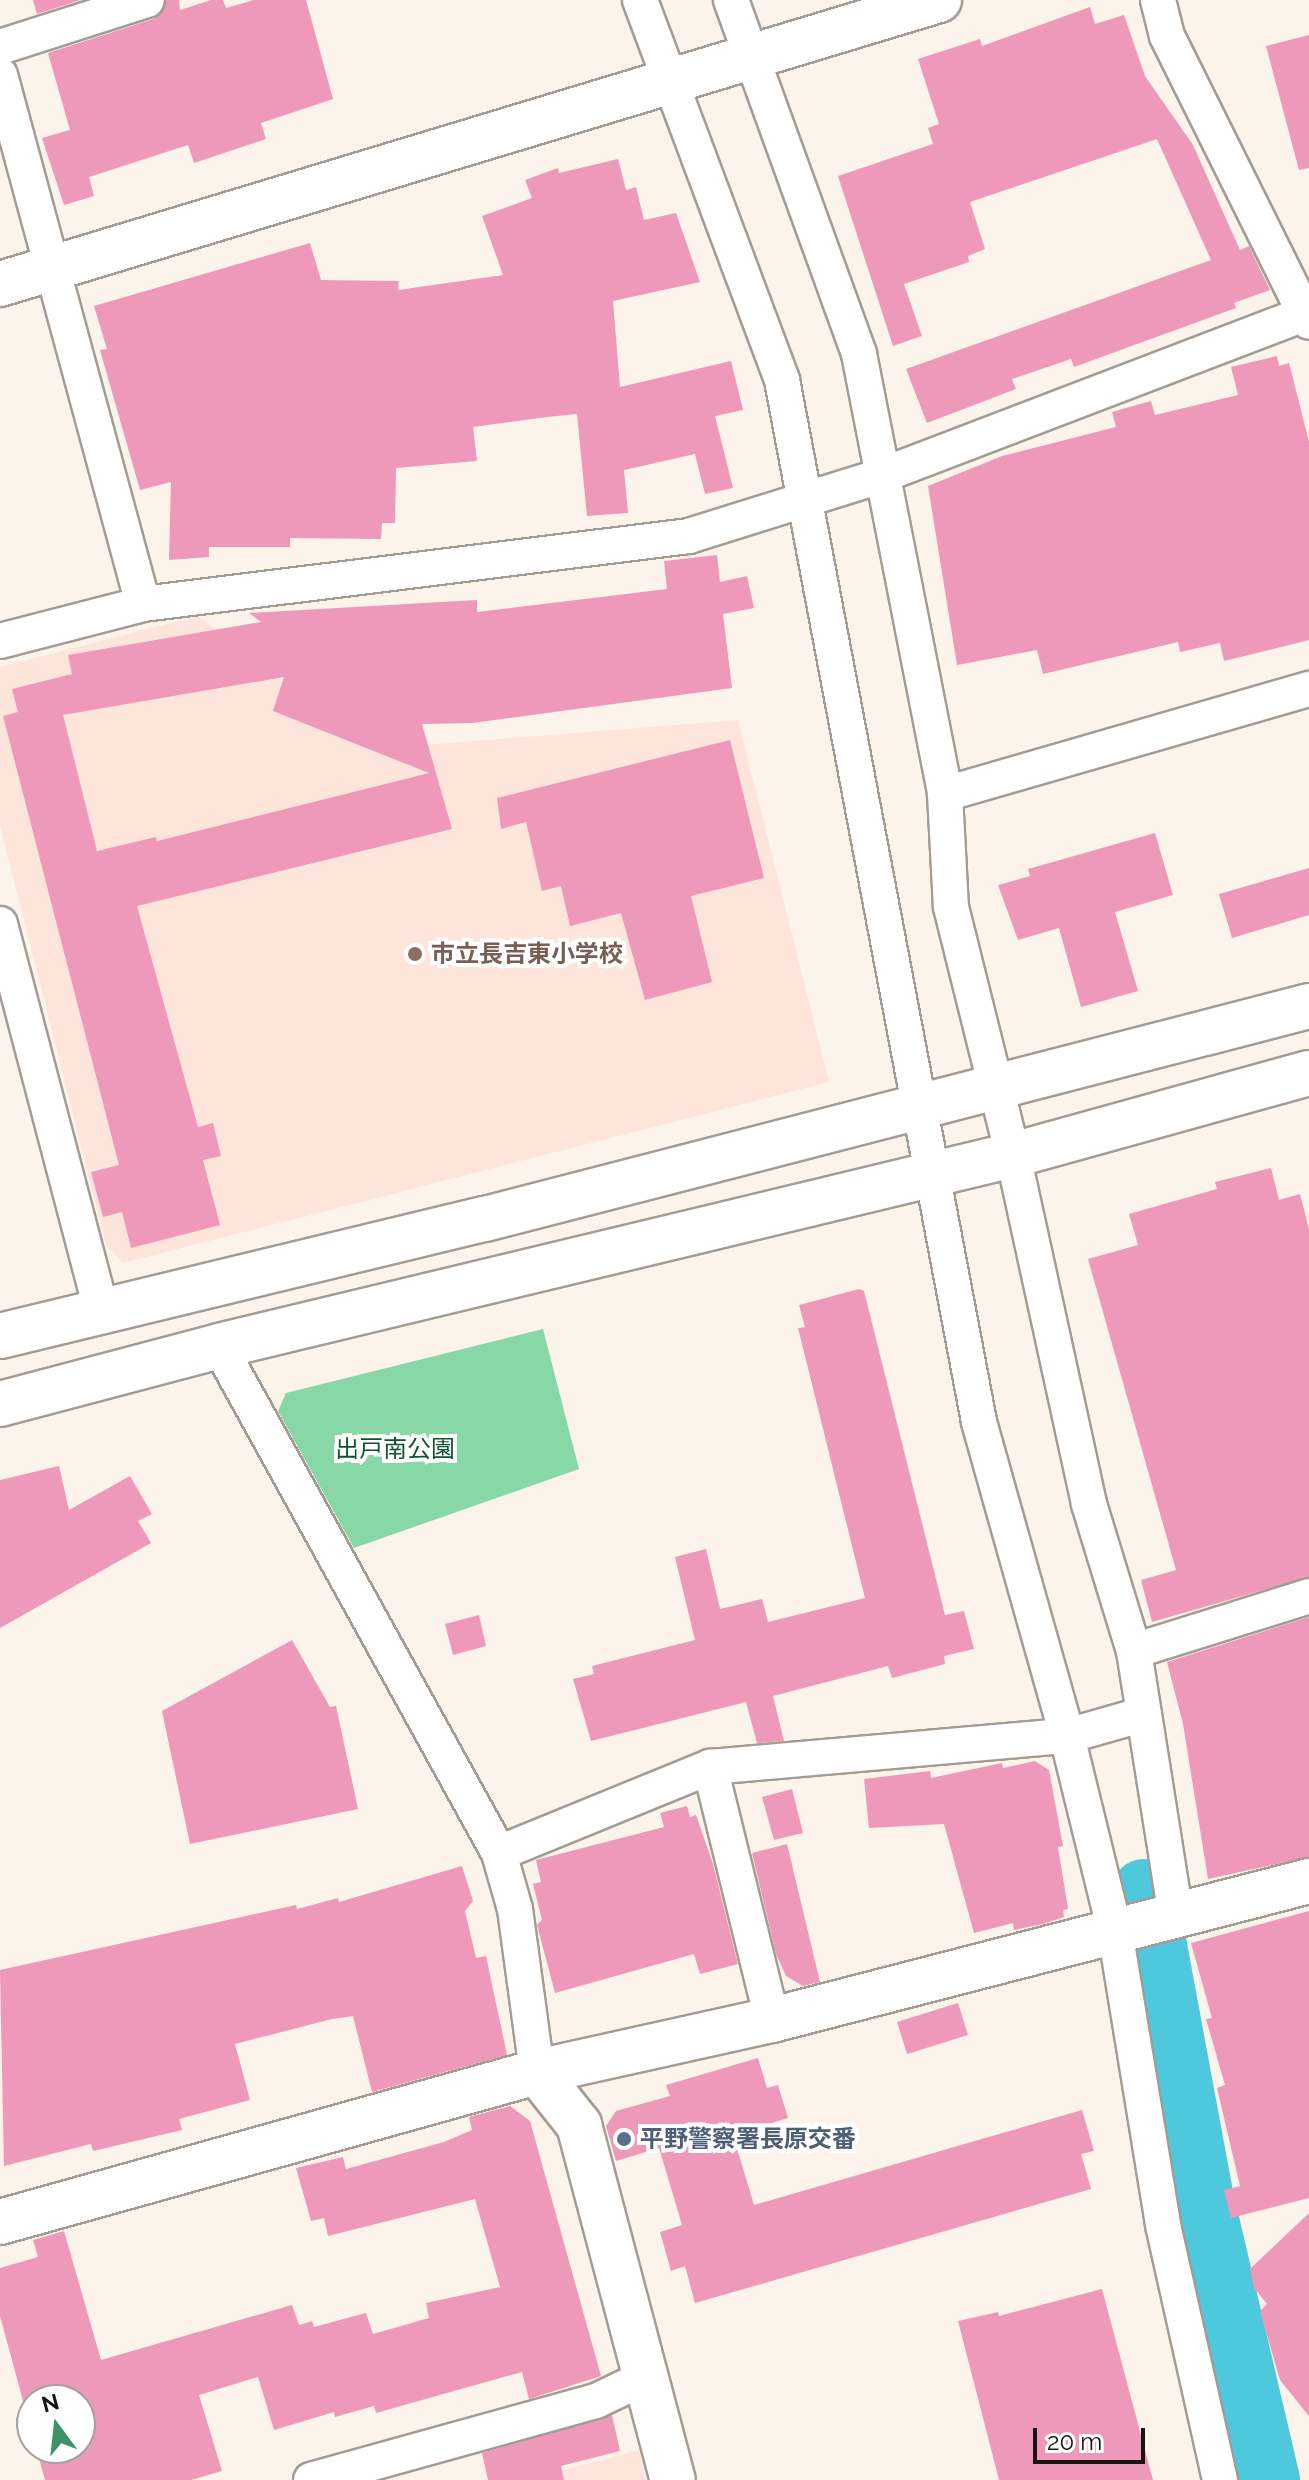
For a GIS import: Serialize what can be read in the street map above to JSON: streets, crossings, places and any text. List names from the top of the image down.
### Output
{
  "parks": ["出戸南公園"],
  "places": ["市立長吉東小学校", "平野警察署長原交番"],
  "scale_bar": "20 m",
  "north": "top"
}
